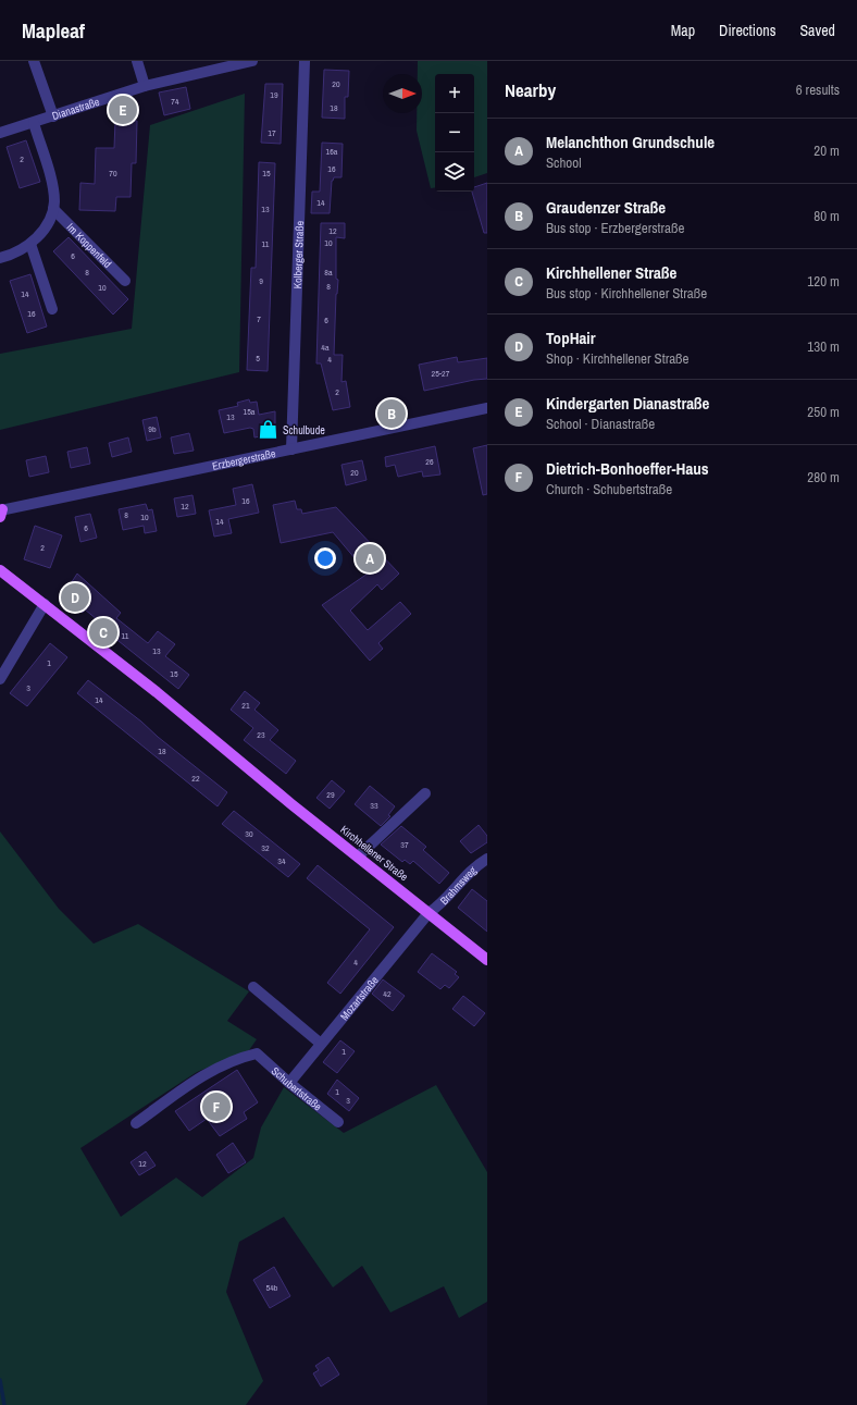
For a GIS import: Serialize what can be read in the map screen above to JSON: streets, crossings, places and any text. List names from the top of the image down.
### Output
{
  "streets": {
    "main road": ["Kirchhellener Straße"],
    "street": [
      "Dianastraße",
      "Im Koppenfeld",
      "Kolberger Straße",
      "Erzbergerstraße",
      "Brahmsweg",
      "Mozartstraße",
      "Schubertstraße"
    ]
  },
  "crossings": [
    ["Kolberger Straße", "Erzbergerstraße"],
    ["Kirchhellener Straße", "Brahmsweg"],
    ["Kirchhellener Straße", "Mozartstraße"],
    ["Brahmsweg", "Mozartstraße"],
    ["Mozartstraße", "Schubertstraße"]
  ],
  "places": {
    "shop": ["Schulbude"]
  },
  "house_numbers": [
    "20",
    "19",
    "74",
    "18",
    "17",
    "16a",
    "2",
    "16",
    "70",
    "15",
    "14",
    "13",
    "12",
    "10",
    "11",
    "6",
    "8",
    "8a",
    "9",
    "8",
    "10",
    "14",
    "16",
    "7",
    "6",
    "4a",
    "5",
    "4",
    "25-27",
    "2",
    "15a",
    "13",
    "9b",
    "26",
    "20",
    "16",
    "12",
    "8",
    "10",
    "14",
    "6",
    "2",
    "11",
    "13",
    "1",
    "15",
    "3",
    "14",
    "21",
    "23",
    "18",
    "22",
    "29",
    "33",
    "30",
    "37",
    "32",
    "34",
    "4",
    "42",
    "1",
    "1",
    "3",
    "12",
    "54b"
  ],
  "north": "right",
  "page": {
    "header": "Mapleaf",
    "nav": ["Map", "Directions", "Saved"],
    "heading": ["Nearby", "6 results"],
    "map_buttons": ["+", "−"],
    "pins": [
      "E",
      "B",
      "A",
      "D",
      "C",
      "F"
    ],
    "list": [
      {
        "mark": "A",
        "name": "Melanchthon Grundschule",
        "note": "School",
        "value": "20 m"
      },
      {
        "mark": "B",
        "name": "Graudenzer Straße",
        "note": "Bus stop · Erzbergerstraße",
        "value": "80 m"
      },
      {
        "mark": "C",
        "name": "Kirchhellener Straße",
        "note": "Bus stop · Kirchhellener Straße",
        "value": "120 m"
      },
      {
        "mark": "D",
        "name": "TopHair",
        "note": "Shop · Kirchhellener Straße",
        "value": "130 m"
      },
      {
        "mark": "E",
        "name": "Kindergarten Dianastraße",
        "note": "School · Dianastraße",
        "value": "250 m"
      },
      {
        "mark": "F",
        "name": "Dietrich-Bonhoeffer-Haus",
        "note": "Church · Schubertstraße",
        "value": "280 m"
      }
    ]
  }
}
